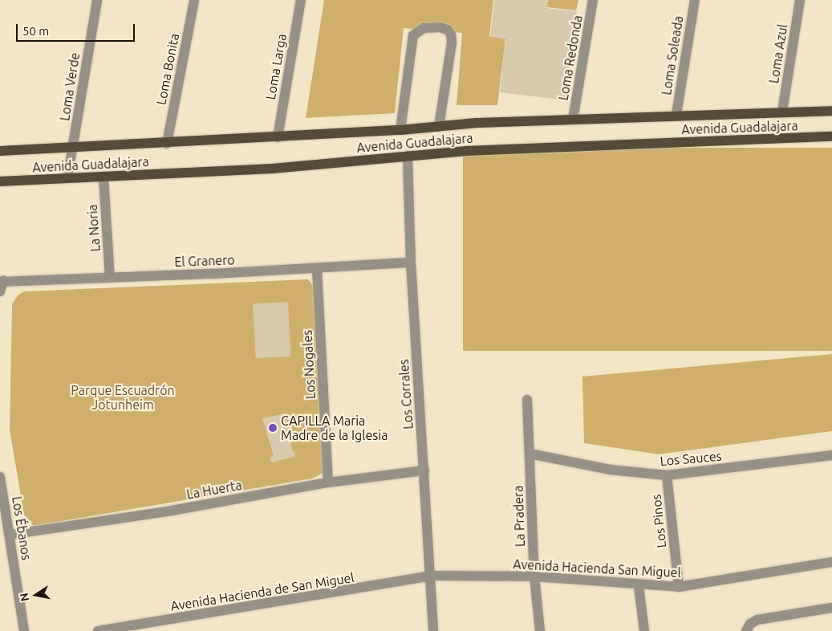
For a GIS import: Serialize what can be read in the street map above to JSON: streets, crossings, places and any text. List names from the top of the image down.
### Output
{
  "streets": {
    "main road": ["Avenida Guadalajara"],
    "street": [
      "Loma Azul",
      "Loma Soleada",
      "Loma Redonda",
      "Loma Larga",
      "Loma Bonita",
      "Loma Verde",
      "La Noria",
      "El Granero",
      "Los Nogales",
      "Los Corrales",
      "Los Sauces",
      "La Huerta",
      "La Pradera",
      "Los Pinos",
      "Los Ébanos",
      "Avenida Hacienda San Miguel",
      "Avenida Hacienda de San Miguel"
    ]
  },
  "crossings": [
    ["Loma Azul", "Avenida Guadalajara"],
    ["Loma Soleada", "Avenida Guadalajara"],
    ["Loma Redonda", "Avenida Guadalajara"],
    ["Loma Larga", "Avenida Guadalajara"],
    ["Loma Bonita", "Avenida Guadalajara"],
    ["Loma Verde", "Avenida Guadalajara"],
    ["Avenida Guadalajara", "La Noria"],
    ["Avenida Guadalajara", "Los Corrales"],
    ["La Noria", "El Granero"],
    ["El Granero", "Los Nogales"],
    ["El Granero", "Los Corrales"],
    ["Los Nogales", "La Huerta"],
    ["Los Corrales", "La Huerta"],
    ["Los Corrales", "Avenida Hacienda San Miguel"],
    ["Los Corrales", "Avenida Hacienda de San Miguel"],
    ["Los Sauces", "La Pradera"],
    ["Los Sauces", "Los Pinos"],
    ["La Huerta", "Los Ébanos"],
    ["La Pradera", "Avenida Hacienda San Miguel"],
    ["Los Pinos", "Avenida Hacienda San Miguel"],
    ["Avenida Hacienda San Miguel", "Avenida Hacienda de San Miguel"]
  ],
  "parks": ["Parque Escuadrón Jotunheim"],
  "places": ["CAPILLA Maria Madre de la Iglesia"],
  "scale_bar": "50 m",
  "north": "left"
}
